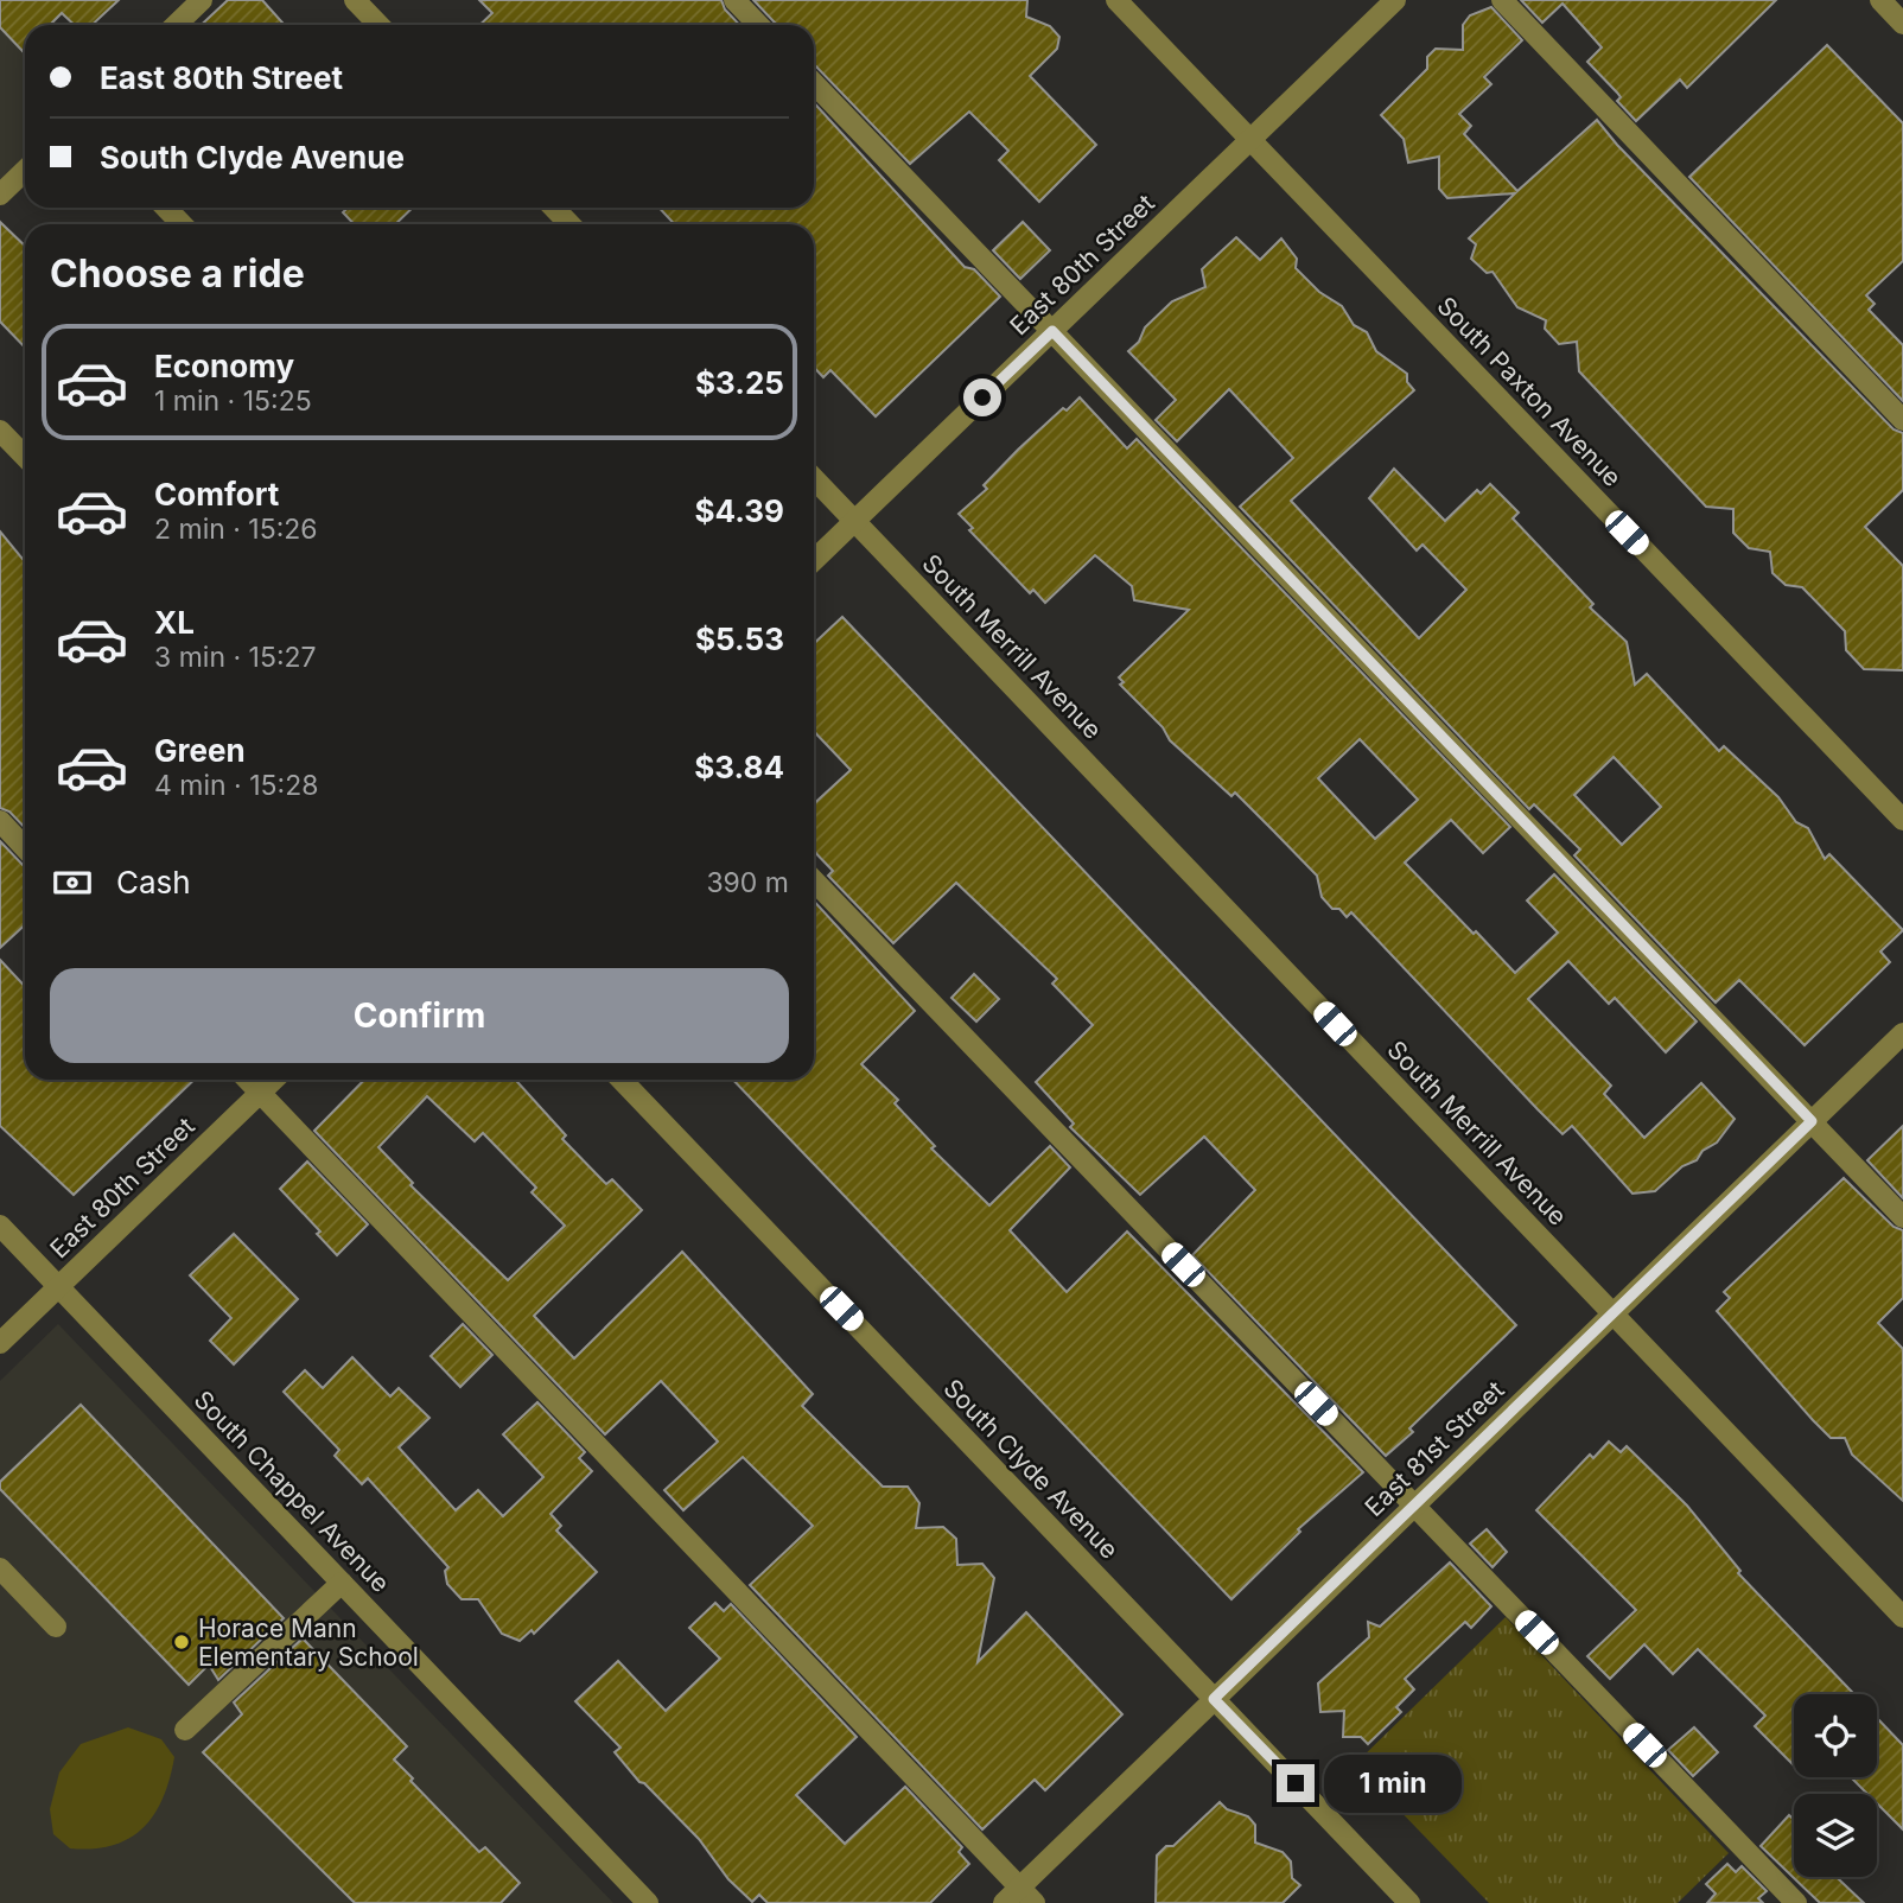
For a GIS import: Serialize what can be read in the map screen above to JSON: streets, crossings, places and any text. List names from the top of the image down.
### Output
{
  "streets": {
    "street": [
      "East 80th Street",
      "South Paxton Avenue",
      "South Merrill Avenue",
      "East 81st Street",
      "South Clyde Avenue",
      "South Chappel Avenue"
    ]
  },
  "crossings": [
    ["East 80th Street", "South Paxton Avenue"],
    ["East 80th Street", "South Merrill Avenue"],
    ["East 80th Street", "South Chappel Avenue"],
    ["South Merrill Avenue", "East 81st Street"],
    ["East 81st Street", "South Clyde Avenue"]
  ],
  "places": ["Horace Mann Elementary School"],
  "page": {
    "banner": ["East 80th Street", "South Clyde Avenue"],
    "heading": "Choose a ride",
    "list": [
      {
        "name": "Economy",
        "note": "1 min · 15:25",
        "value": "$3.25"
      },
      {
        "name": "Comfort",
        "note": "2 min · 15:26",
        "value": "$4.39"
      },
      {
        "name": "XL",
        "note": "3 min · 15:27",
        "value": "$5.53"
      },
      {
        "name": "Green",
        "note": "4 min · 15:28",
        "value": "$3.84"
      }
    ],
    "pay": ["Cash", "390 m"],
    "buttons": "Confirm",
    "bubble": "1 min"
  }
}
